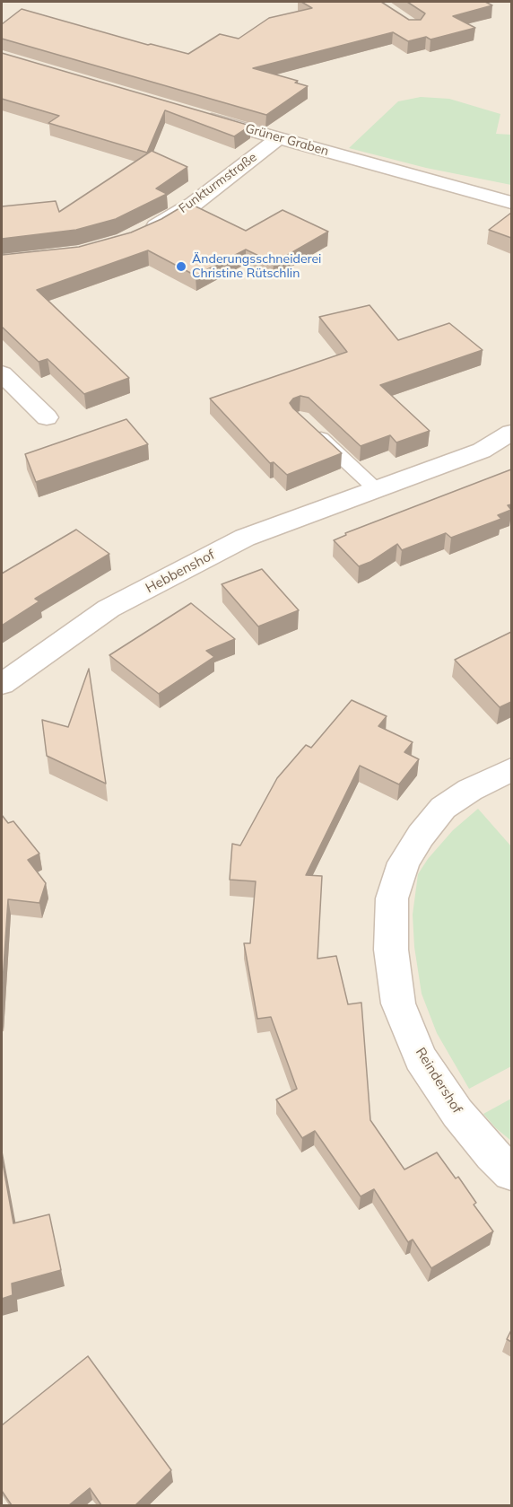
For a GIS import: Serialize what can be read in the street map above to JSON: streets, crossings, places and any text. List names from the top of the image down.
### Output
{
  "streets": {
    "street": [
      "Grüner Graben",
      "Funkturmstraße",
      "Hebbenshof",
      "Reindershof"
    ]
  },
  "crossings": [
    ["Grüner Graben", "Funkturmstraße"]
  ],
  "places": ["Änderungsschneiderei Christine Rütschlin"]
}
